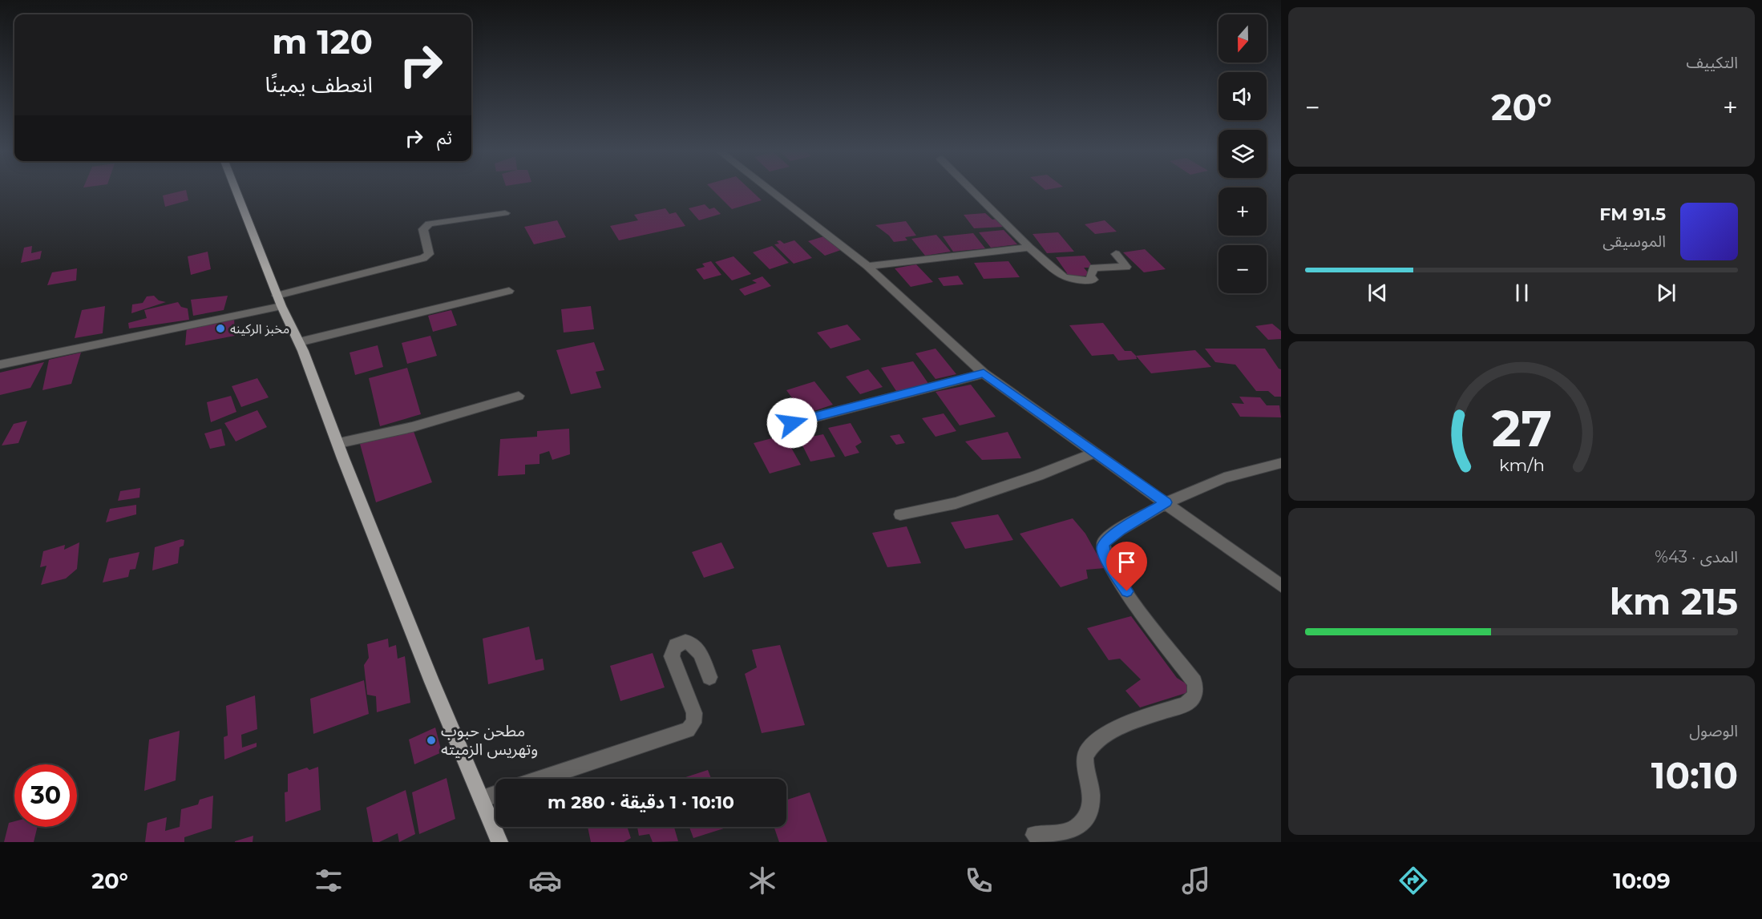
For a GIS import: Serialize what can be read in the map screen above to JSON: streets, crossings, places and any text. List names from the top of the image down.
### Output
{
  "places": ["مخبز الركينه", "مطحن حبوب وتهريس الزميته"],
  "north": "bottom",
  "page": {
    "tile": [
      "التكييف",
      ["المدى · 43%", "215 km"],
      ["الوصول", "10:10"]
    ],
    "map_buttons": ["+", "−"],
    "turn": ["120 m", "انعطف يمينًا"],
    "heat": ["−", "20°", "+"],
    "then": "ثم",
    "song": ["91.5 FM", "الموسيقى"],
    "limit": "30",
    "trip": "10:10 · 1 دقيقة · 280 m",
    "tabs": ["10:09", "20°"],
    "gauge": ["27", "km/h"]
  }
}
